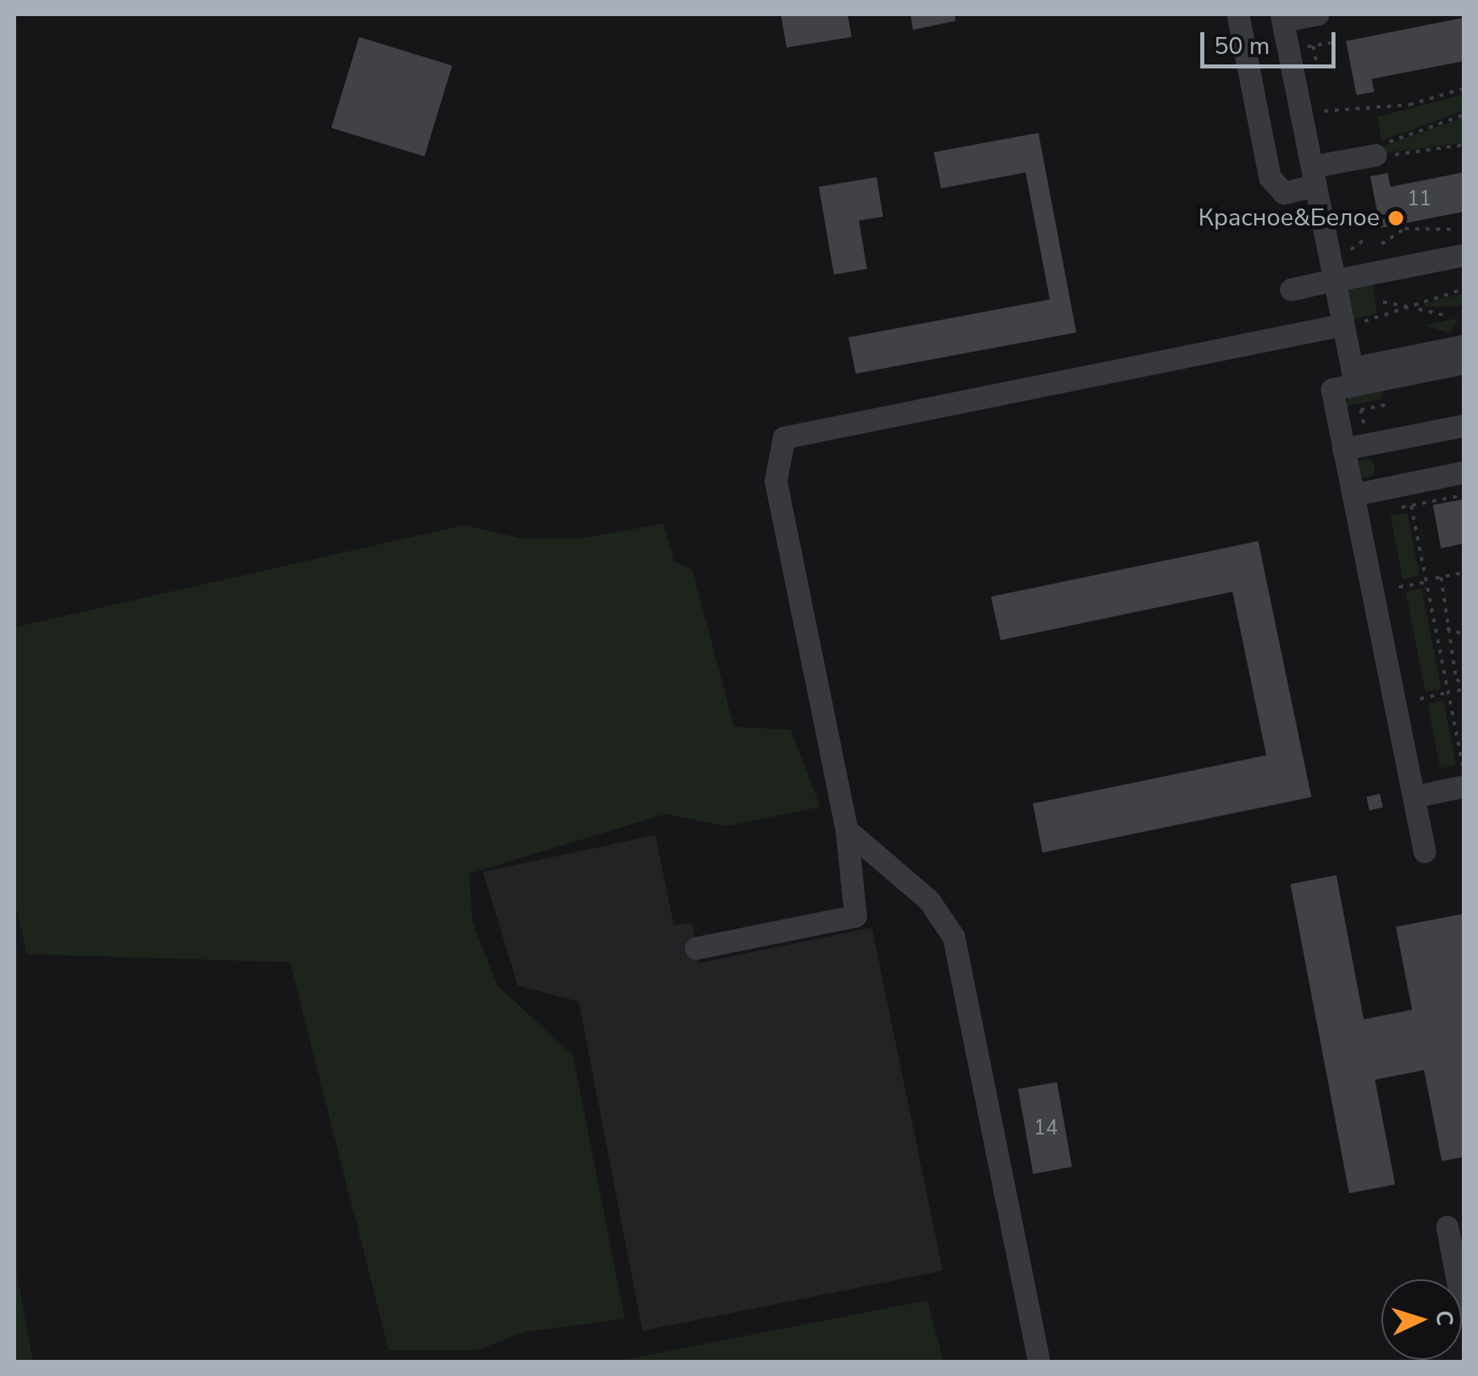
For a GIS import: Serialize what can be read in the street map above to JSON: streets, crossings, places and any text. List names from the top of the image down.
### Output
{
  "places": ["Красное&Белое"],
  "house_numbers": ["11", "14"],
  "scale_bar": "50 m",
  "north": "right"
}
